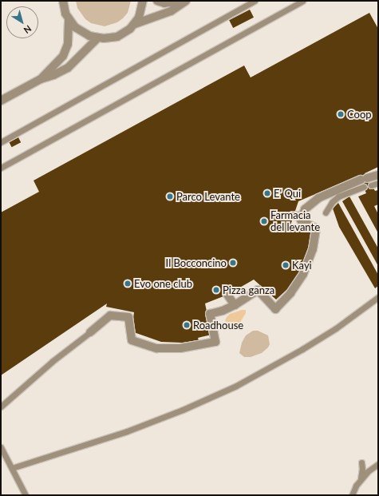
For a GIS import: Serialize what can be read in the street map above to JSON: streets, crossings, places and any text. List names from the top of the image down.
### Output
{
  "places": [
    "Coop",
    "E' Qui",
    "Parco Levante",
    "Farmacia del levante",
    "Il Bocconcino",
    "Kayi",
    "Evo one club",
    "Pizza ganza",
    "Roadhouse"
  ],
  "north": "bottom right"
}
